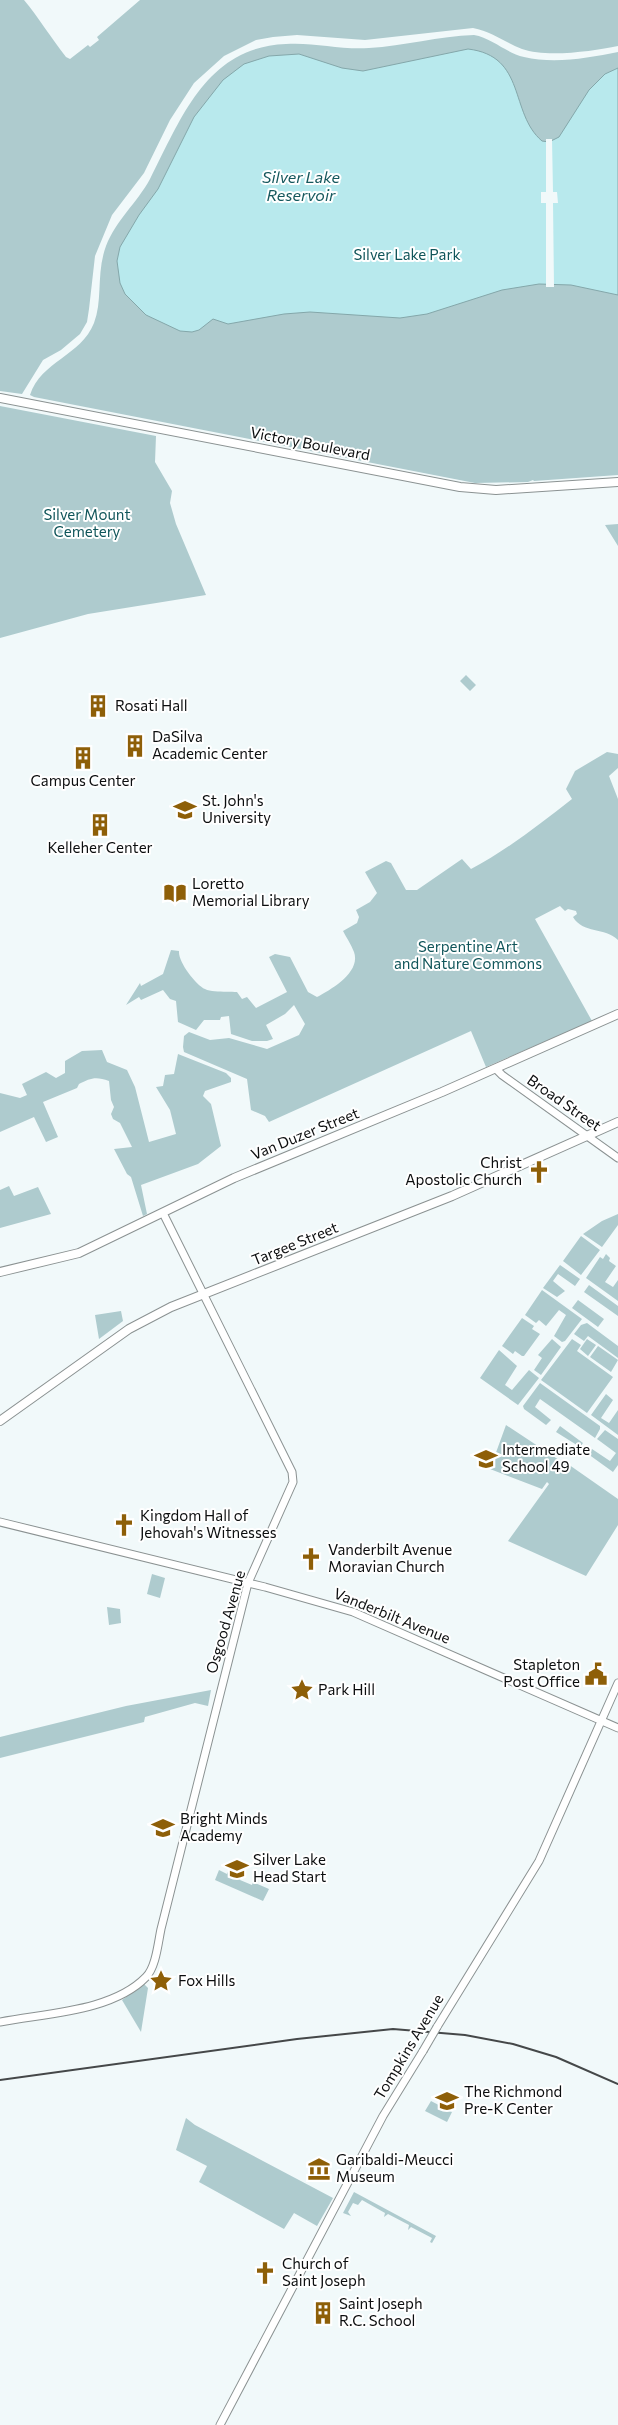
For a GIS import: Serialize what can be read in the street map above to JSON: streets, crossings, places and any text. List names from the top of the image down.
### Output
{
  "streets": {
    "main road": ["Victory Boulevard", "Van Duzer Street", "Targee Street"],
    "street": [
      "Broad Street",
      "Vanderbilt Avenue",
      "Osgood Avenue",
      "Tompkins Avenue"
    ]
  },
  "crossings": [
    ["Broad Street", "Van Duzer Street"],
    ["Broad Street", "Targee Street"],
    ["Van Duzer Street", "Osgood Avenue"],
    ["Targee Street", "Osgood Avenue"],
    ["Vanderbilt Avenue", "Osgood Avenue"],
    ["Vanderbilt Avenue", "Tompkins Avenue"]
  ],
  "water": ["Silver Lake Reservoir"],
  "parks": ["Silver Lake Park", "Silver Mount Cemetery", "Serpentine Art and Nature Commons"],
  "places": {
    "building": [
      "Rosati Hall",
      "DaSilva Academic Center",
      "Campus Center",
      "Kelleher Center",
      "Saint Joseph R.C. School"
    ],
    "school or university": [
      "St. John's University",
      "Intermediate School 49",
      "Bright Minds Academy",
      "Silver Lake Head Start",
      "The Richmond Pre-K Center"
    ],
    "library": ["Loretto Memorial Library"],
    "church": [
      "Christ Apostolic Church",
      "Kingdom Hall of Jehovah's Witnesses",
      "Vanderbilt Avenue Moravian Church",
      "Church of Saint Joseph"
    ],
    "public building": ["Stapleton Post Office"],
    "place": ["Park Hill", "Fox Hills"],
    "museum": ["Garibaldi-Meucci Museum"]
  }
}
